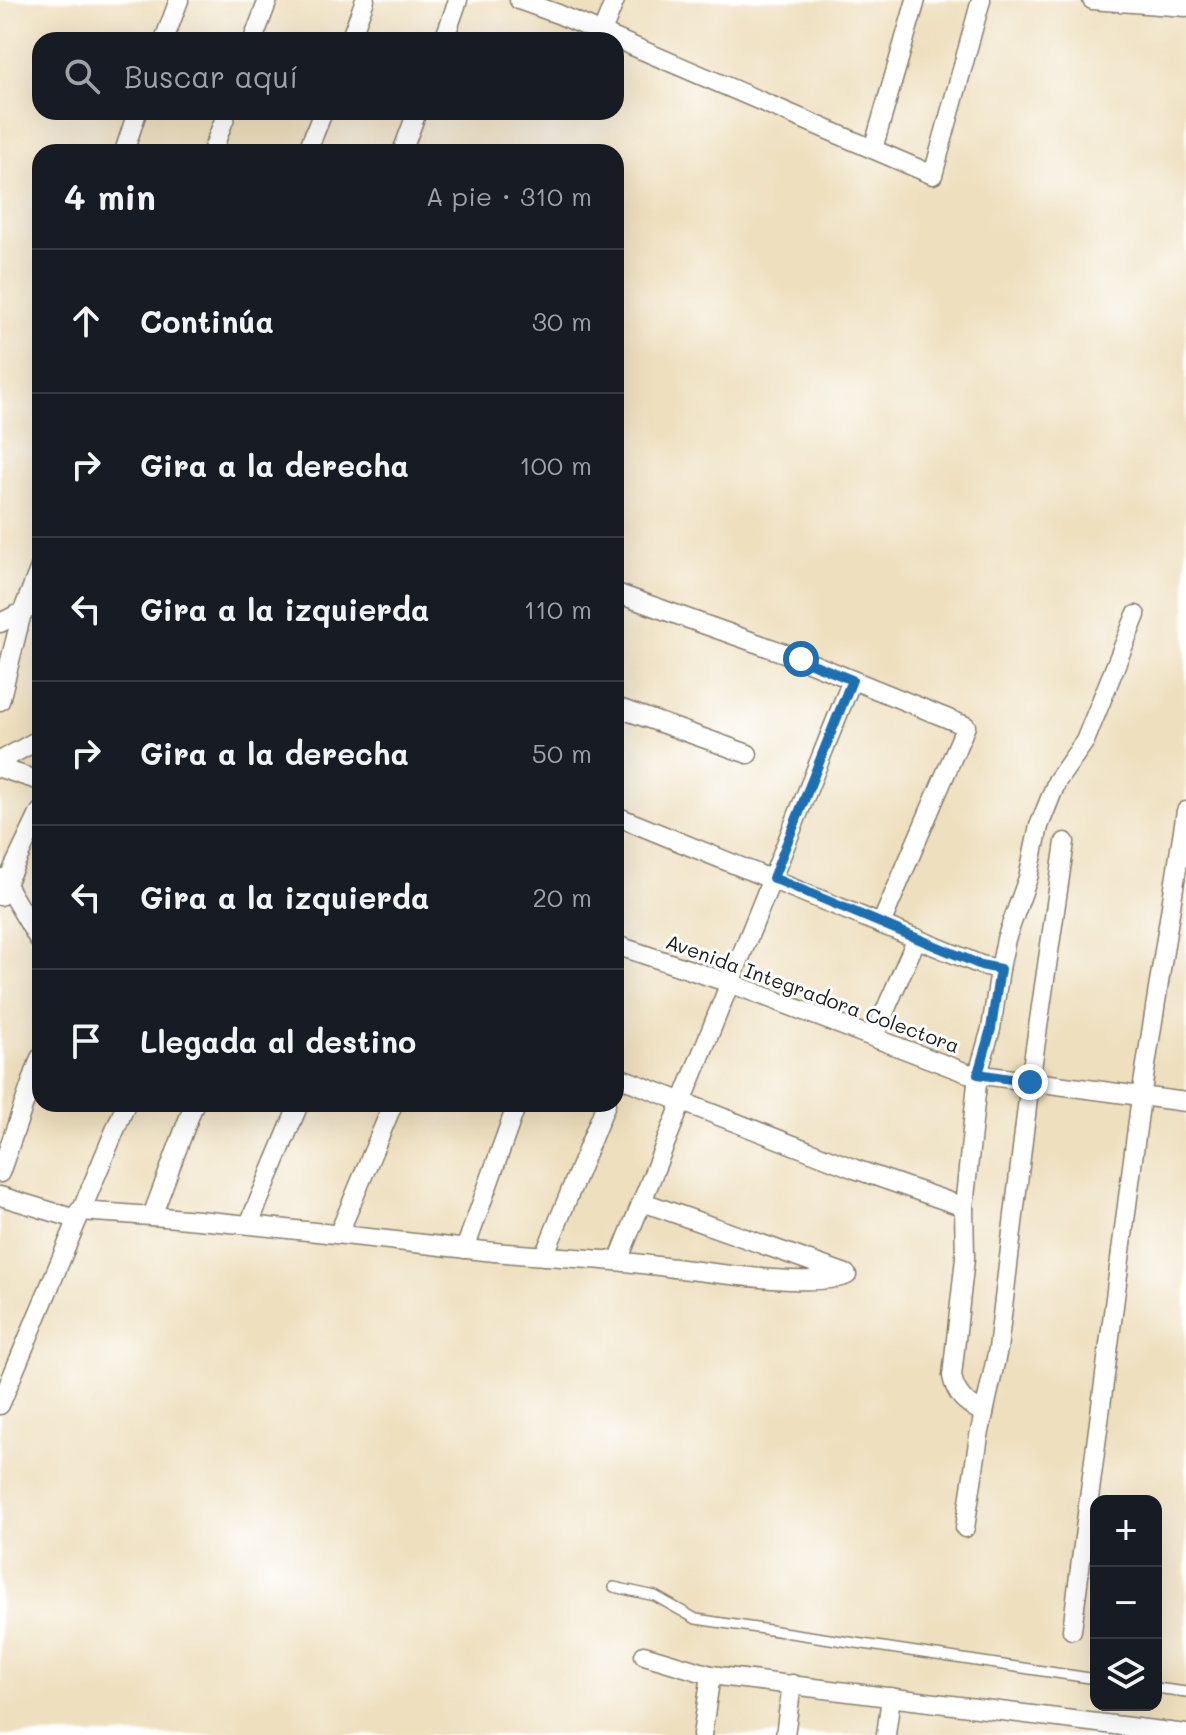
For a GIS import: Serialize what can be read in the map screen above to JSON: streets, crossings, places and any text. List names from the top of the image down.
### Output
{
  "streets": {
    "street": ["Avenida Integradora Colectora"]
  },
  "page": {
    "search": "Buscar aquí",
    "heading": ["4 min", "A pie · 310 m"],
    "list": [
      ["Continúa", "30 m"],
      ["Gira a la derecha", "100 m"],
      ["Gira a la izquierda", "110 m"],
      ["Gira a la derecha", "50 m"],
      ["Gira a la izquierda", "20 m"],
      "Llegada al destino"
    ],
    "map_buttons": ["+", "−"]
  }
}
